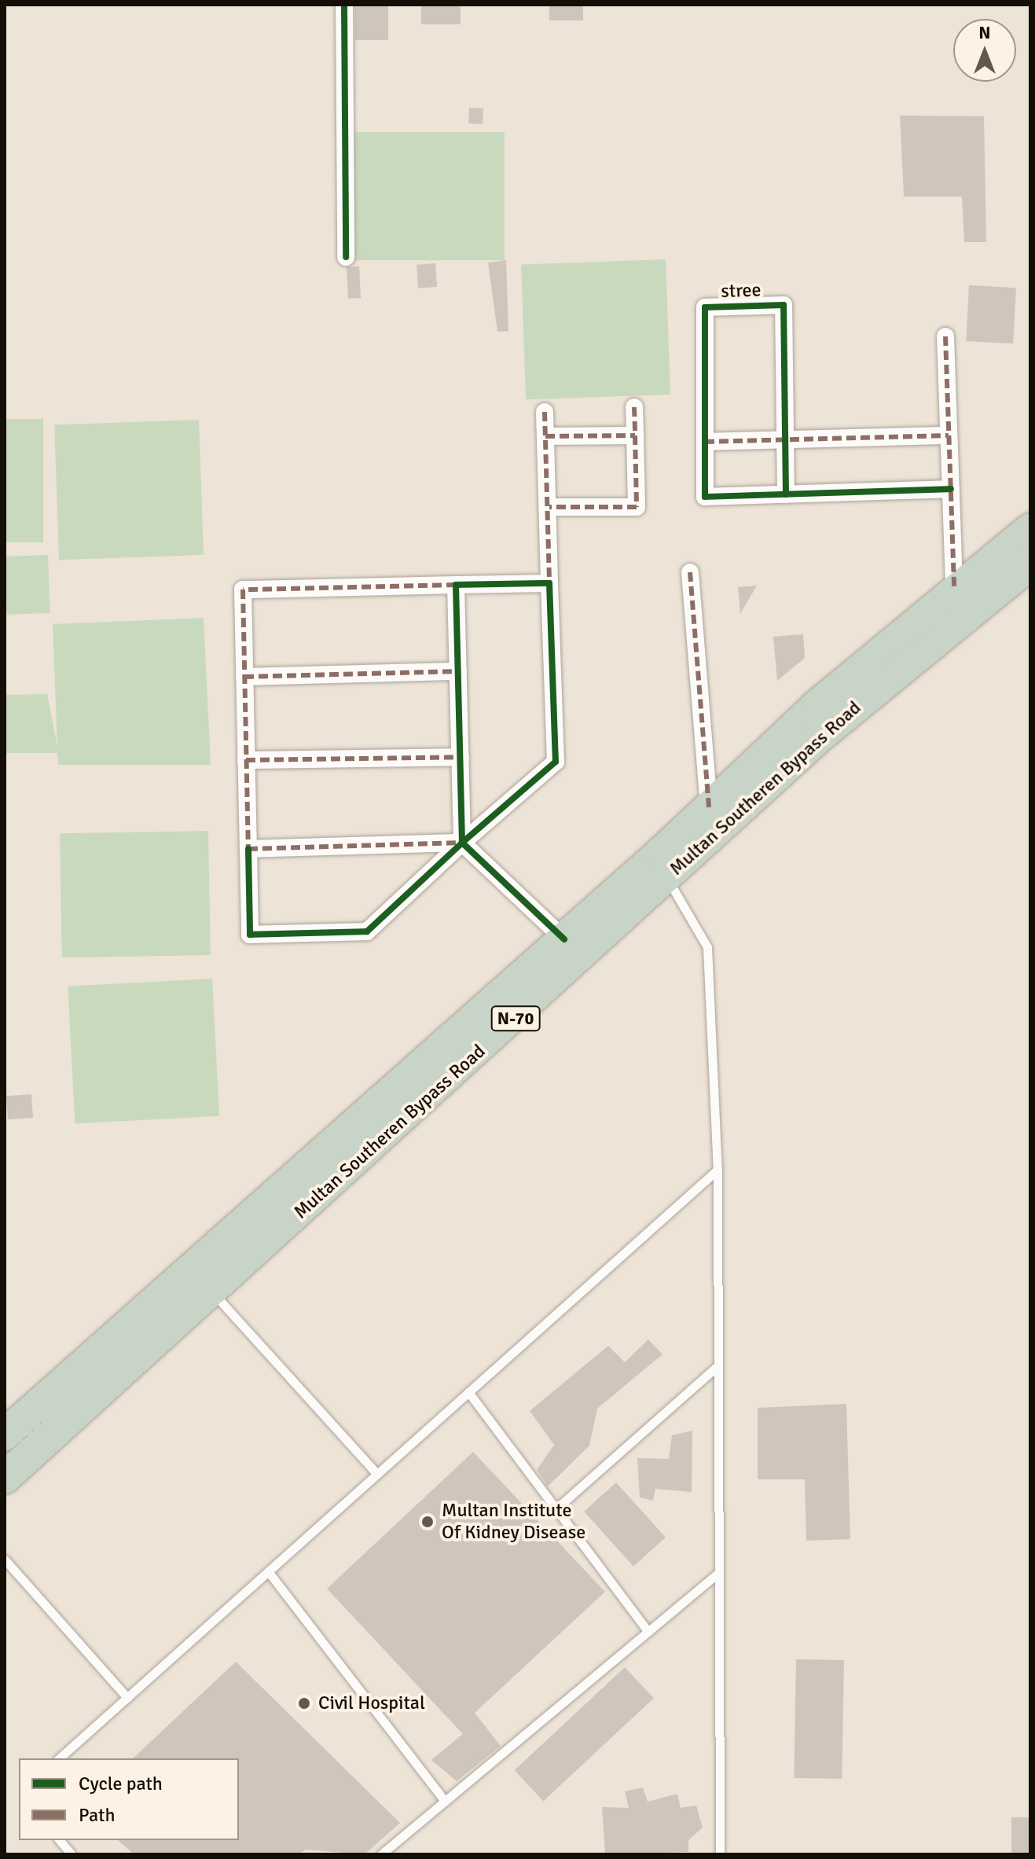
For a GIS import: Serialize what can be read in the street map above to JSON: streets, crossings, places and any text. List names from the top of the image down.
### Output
{
  "streets": {
    "highway": ["Multan Southeren Bypass Road", "N-70"],
    "street": ["stree"]
  },
  "places": ["Multan Institute Of Kidney Disease", "Civil Hospital"],
  "legend": ["Cycle path", "Path"],
  "north": "top"
}
